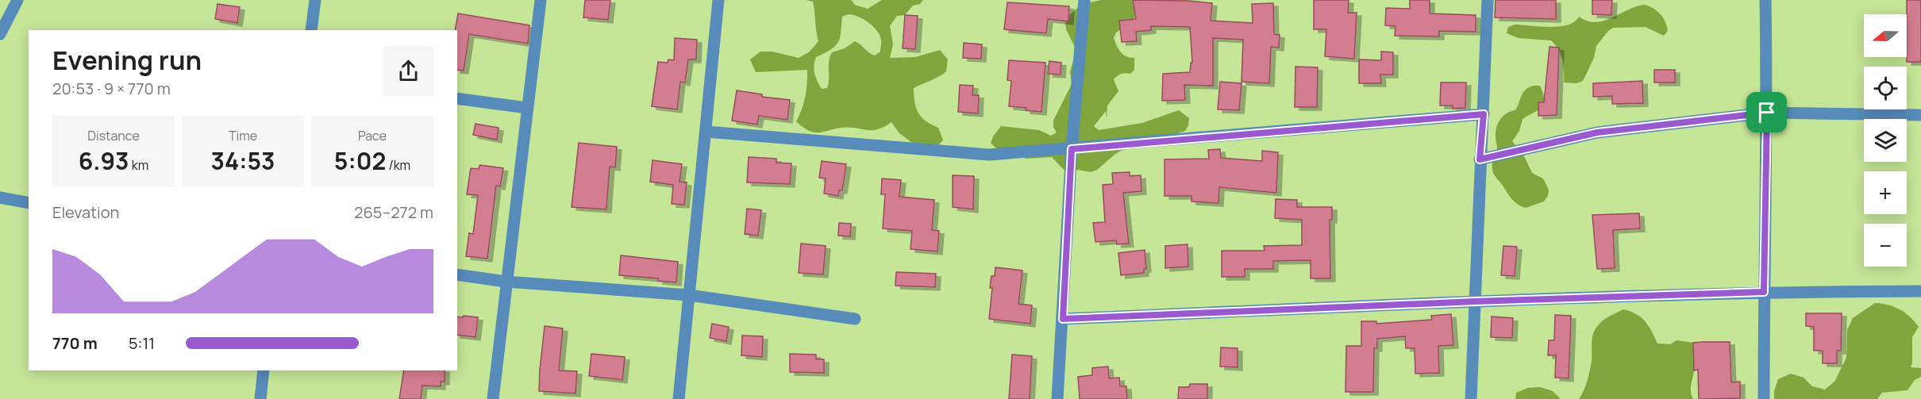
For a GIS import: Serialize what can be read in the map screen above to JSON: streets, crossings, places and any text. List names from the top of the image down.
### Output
{
  "north": "left",
  "page": {
    "map_buttons": ["+", "−"],
    "heading": ["Evening run", "20:53 · 9 × 770 m"],
    "stats": [
      ["Distance", "6.93 km"],
      ["Time", "34:53"],
      ["Pace", "5:02 /km"]
    ],
    "chart": ["Elevation", "265–272 m"],
    "list": [
      {
        "name": "770 m",
        "note": "5:11"
      }
    ]
  }
}
